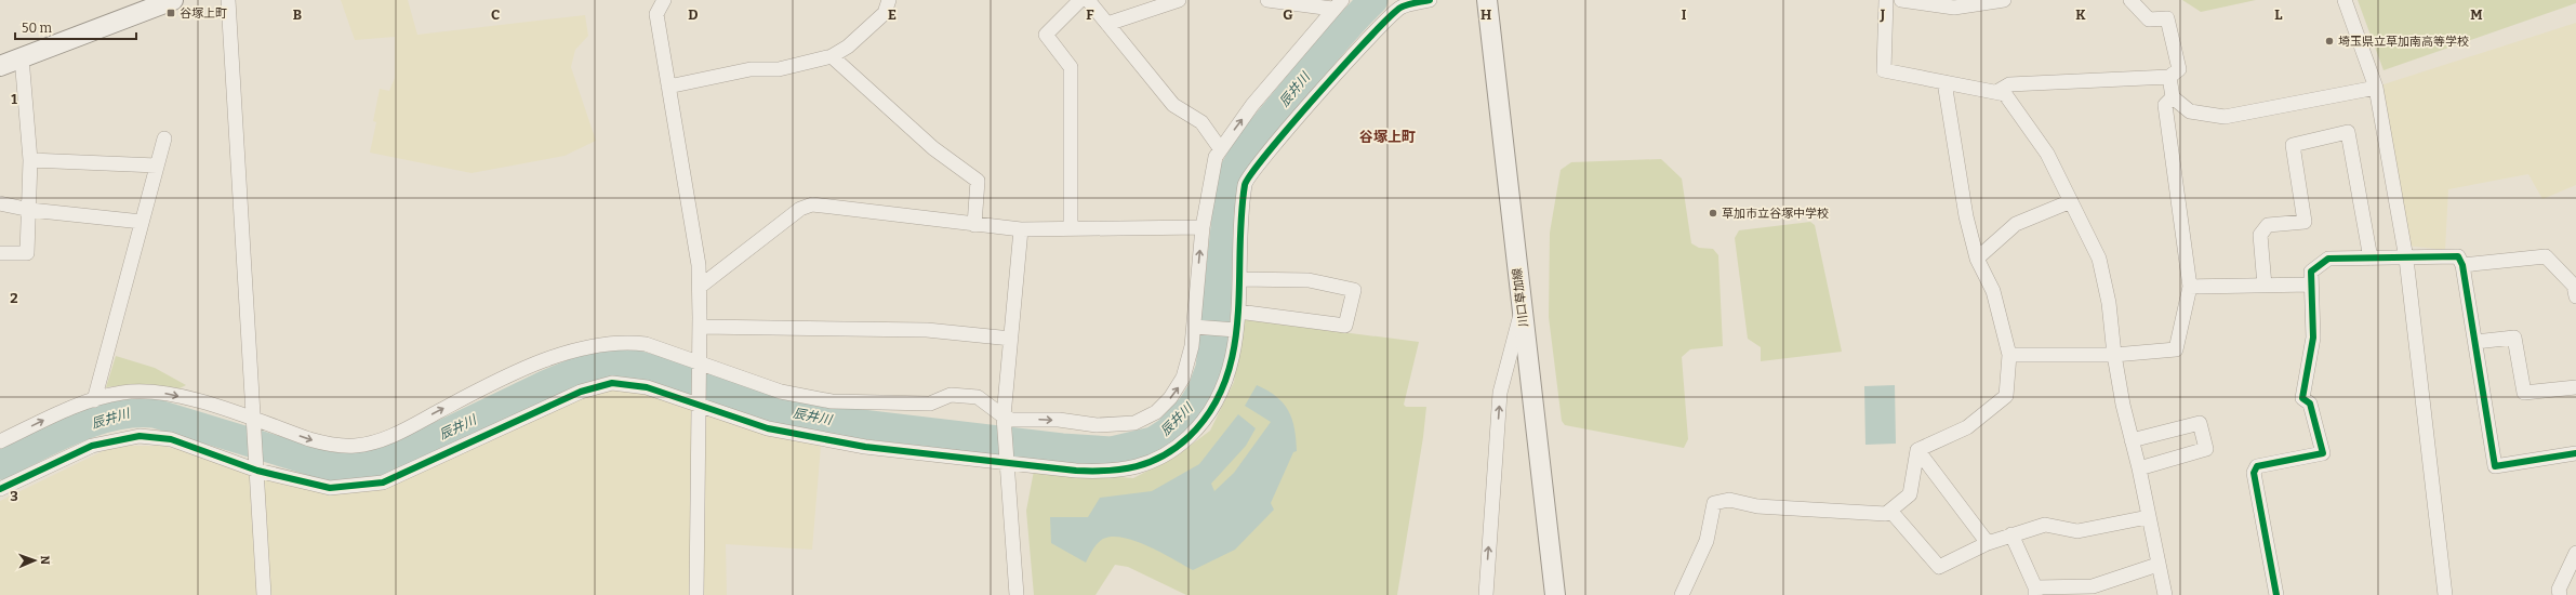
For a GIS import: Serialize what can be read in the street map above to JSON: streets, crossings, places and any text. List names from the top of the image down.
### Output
{
  "streets": {
    "main road": ["川口草加線"]
  },
  "districts": ["谷塚上町"],
  "water": ["辰井川"],
  "places": {
    "transit": ["谷塚上町"],
    "other": ["埼玉県立草加南高等学校", "草加市立谷塚中学校"]
  },
  "scale_bar": "50 m",
  "north": "right",
  "grid": {
    "columns": [
      "B",
      "C",
      "D",
      "E",
      "F",
      "G",
      "H",
      "I",
      "J",
      "K",
      "L",
      "M"
    ],
    "rows": ["1", "2", "3"]
  }
}
